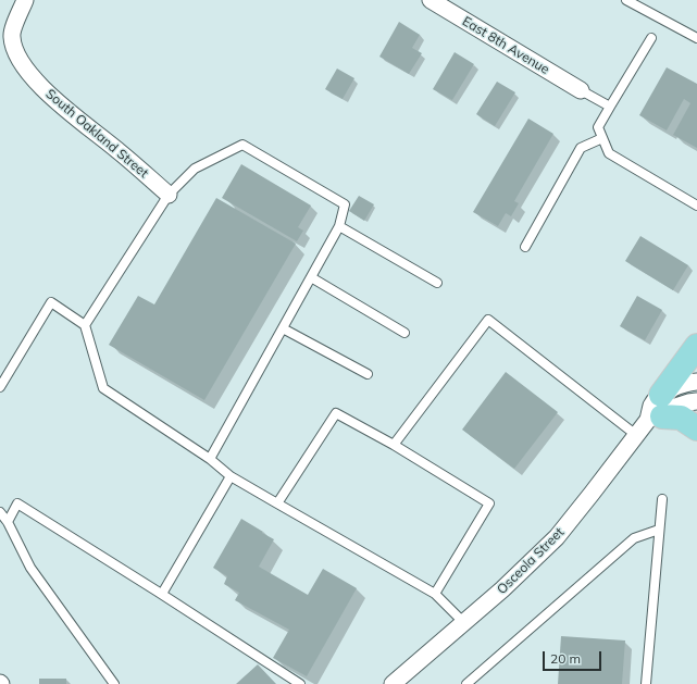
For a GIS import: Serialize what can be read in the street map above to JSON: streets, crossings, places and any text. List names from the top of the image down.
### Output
{
  "streets": {
    "street": ["East 8th Avenue", "South Oakland Street", "Osceola Street"]
  },
  "scale_bar": "20 m"
}
